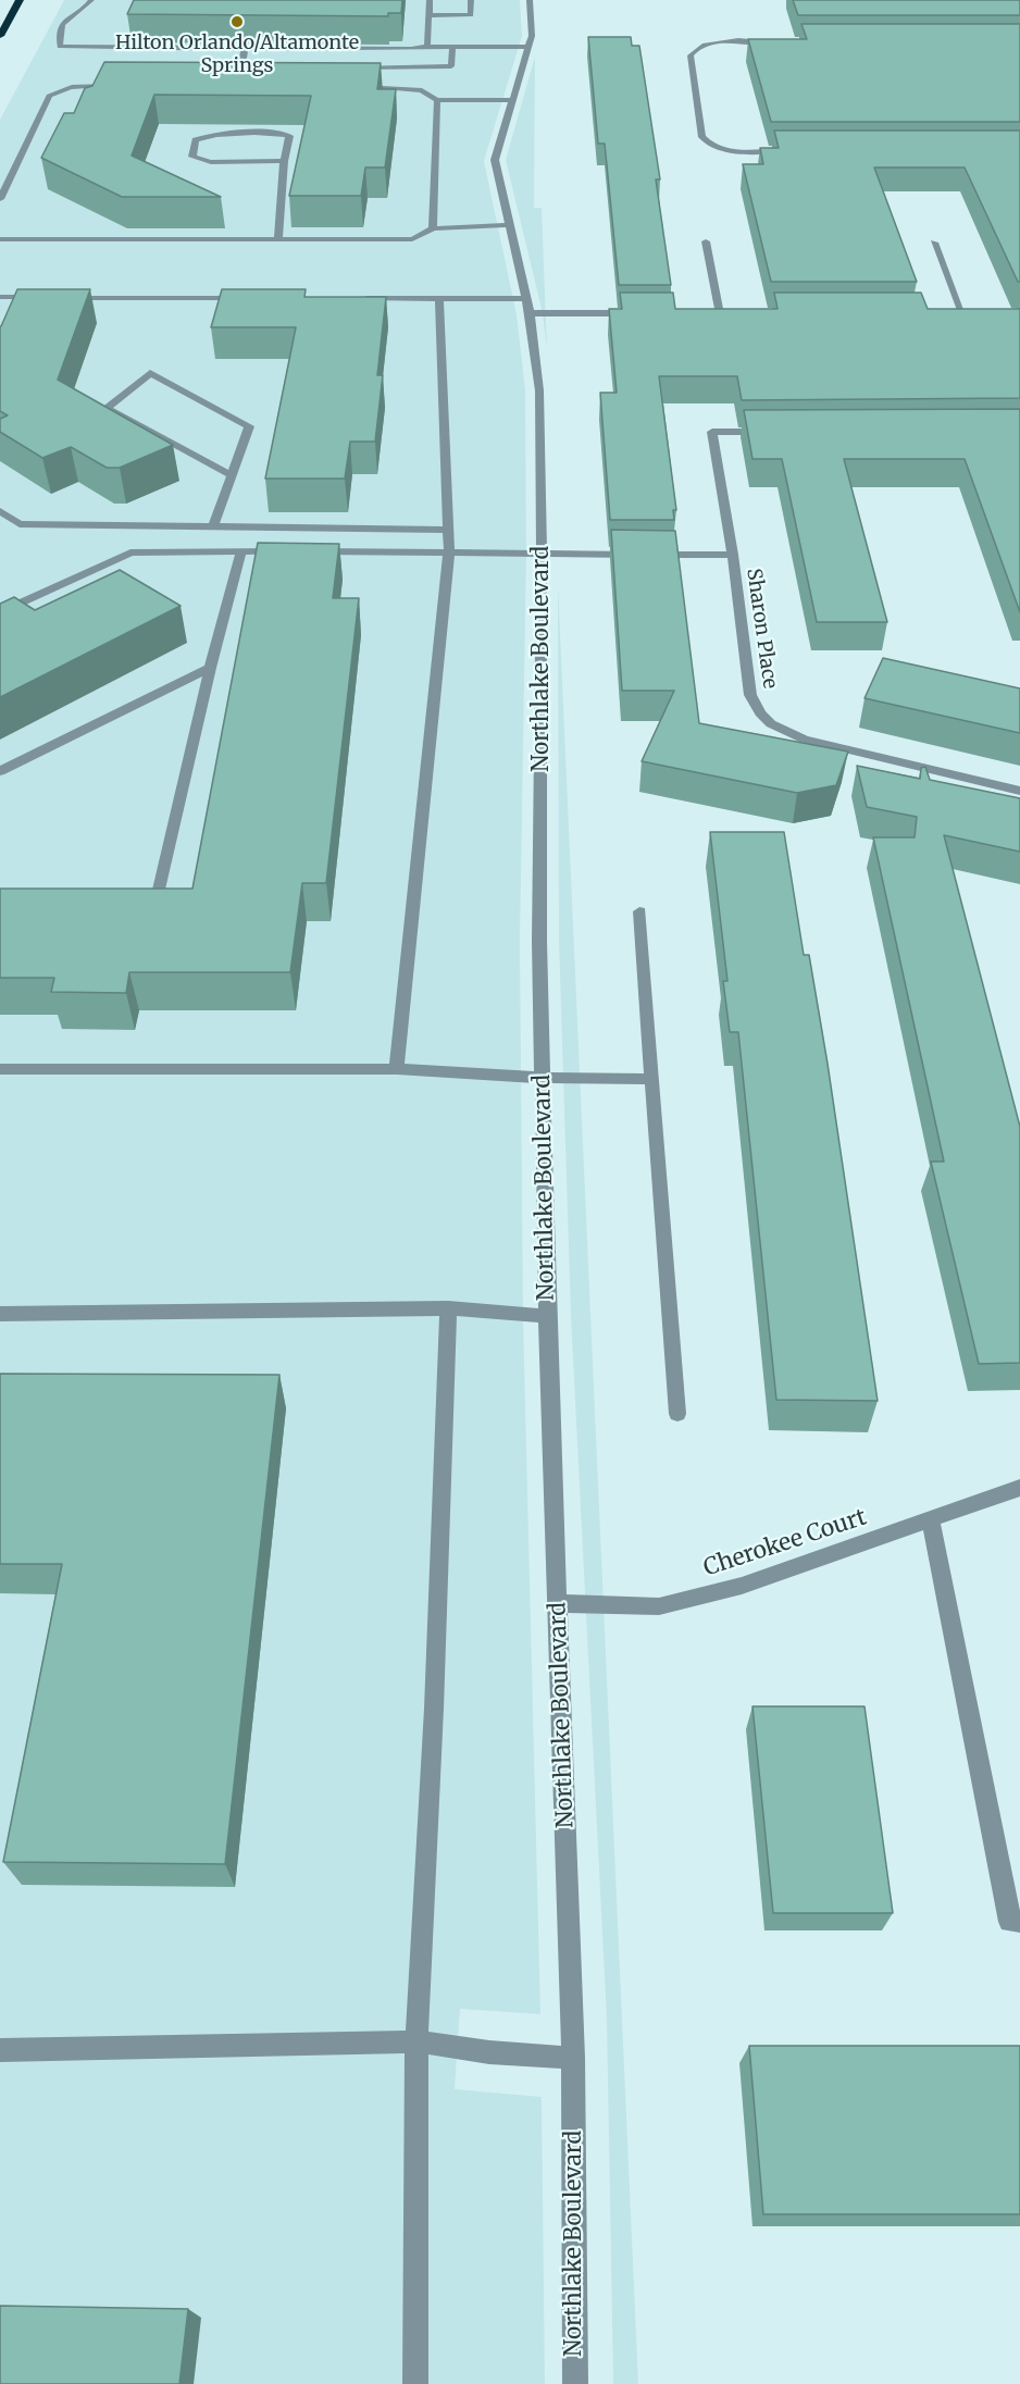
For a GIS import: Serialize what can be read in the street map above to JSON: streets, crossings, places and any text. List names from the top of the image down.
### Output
{
  "streets": {
    "street": ["Sharon Place", "Northlake Boulevard", "Cherokee Court"]
  },
  "crossings": [
    ["Northlake Boulevard", "Cherokee Court"]
  ],
  "places": ["Hilton Orlando/Altamonte Springs"]
}
